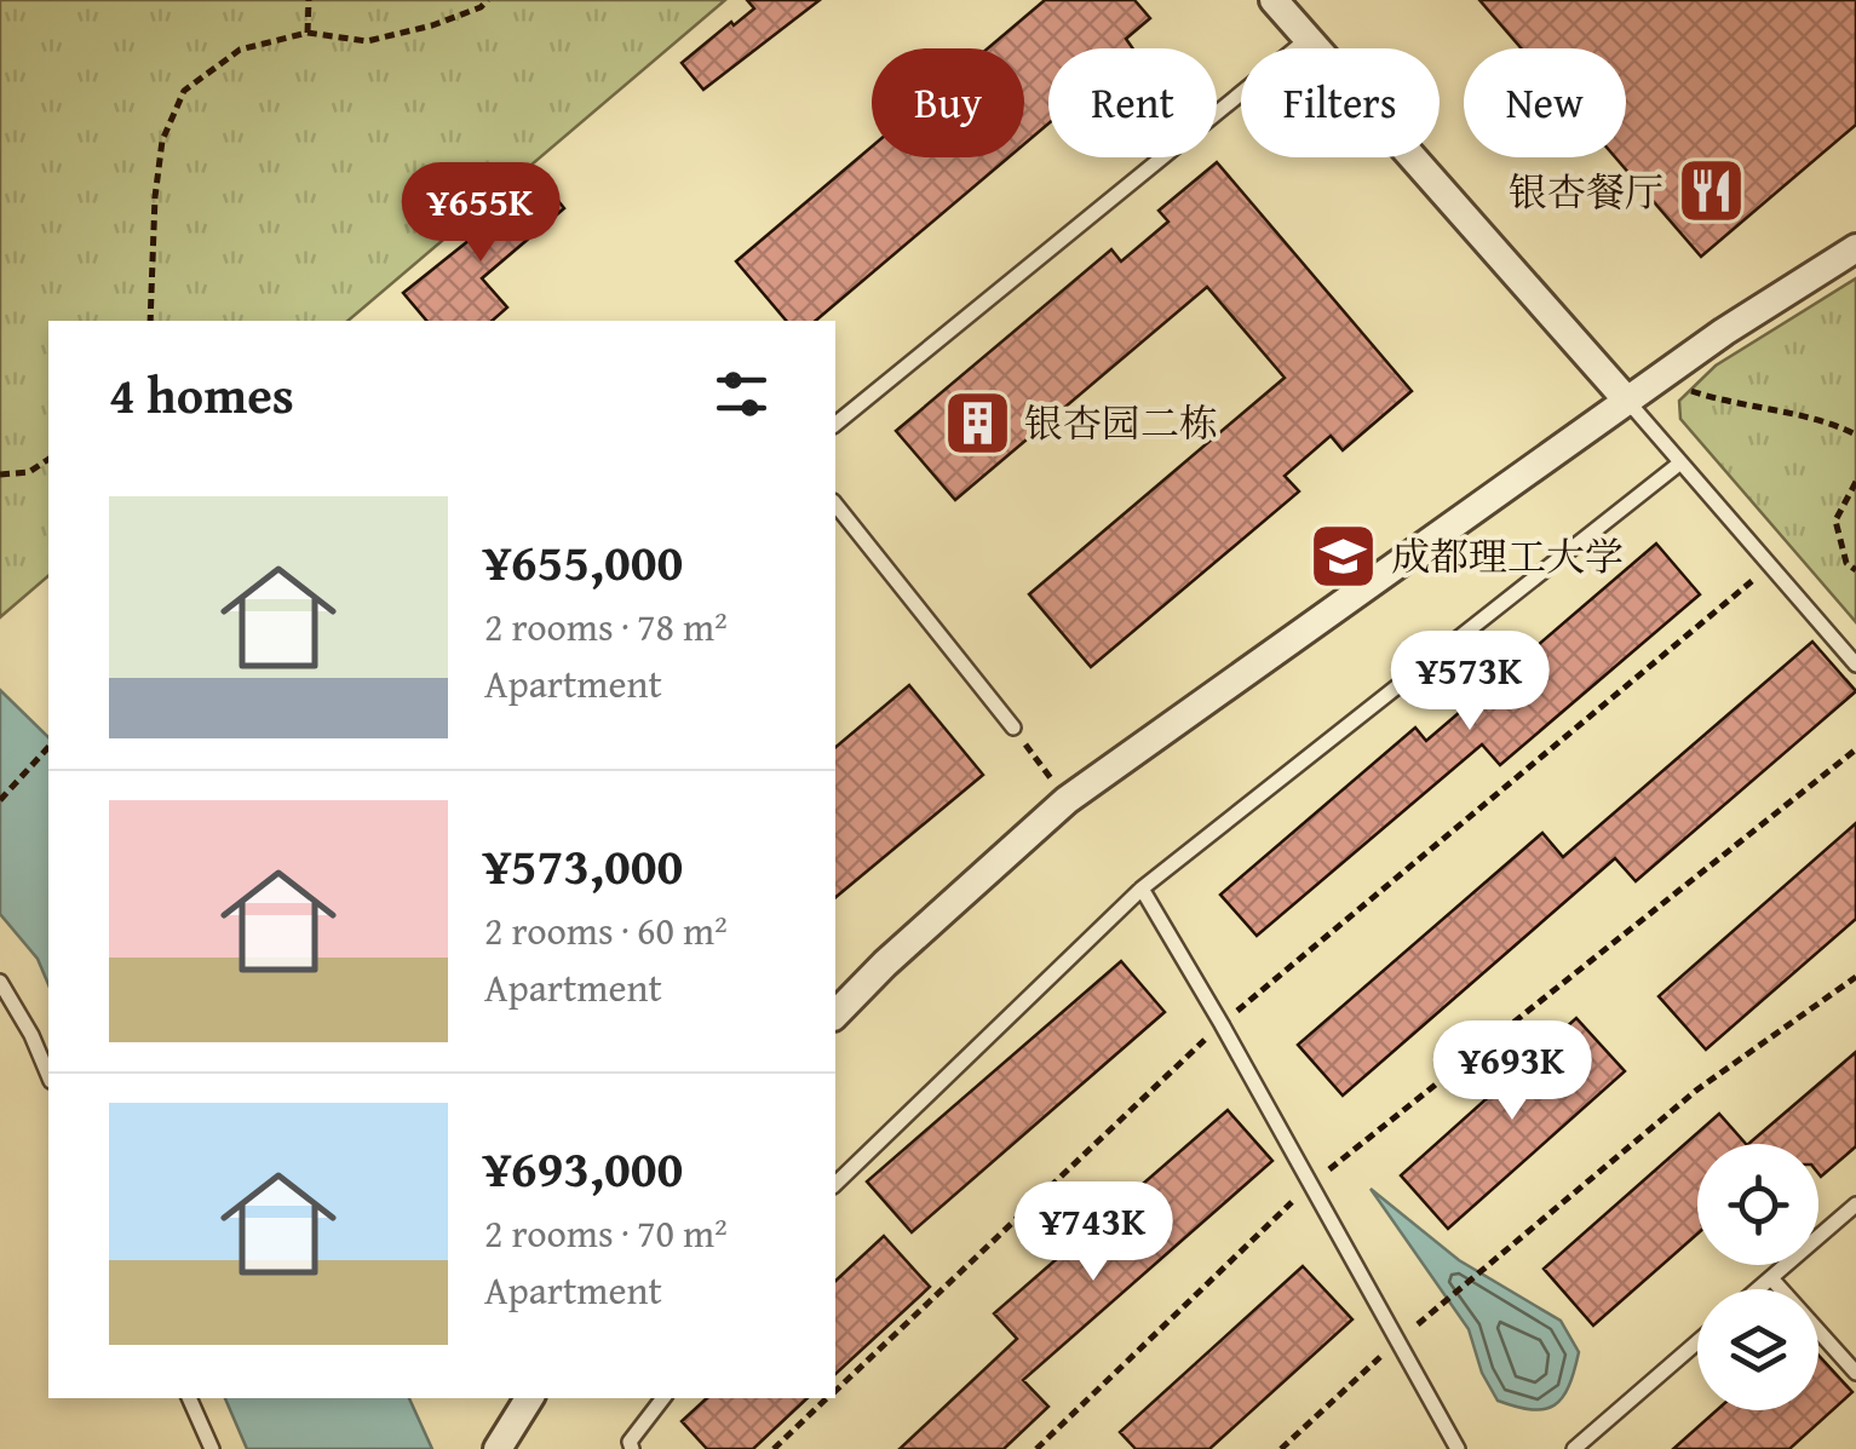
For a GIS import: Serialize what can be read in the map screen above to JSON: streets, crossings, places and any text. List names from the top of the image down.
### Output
{
  "places": {
    "restaurant": ["银杏餐厅"],
    "building": ["银杏园二栋"],
    "school or university": ["成都理工大学"]
  },
  "page": {
    "chip": [
      "Buy",
      "Rent",
      "Filters",
      "New"
    ],
    "price": [
      "¥655K",
      "¥573K",
      "¥693K",
      "¥743K"
    ],
    "heading": "4 homes",
    "list": [
      {
        "name": "¥655,000",
        "note": "2 rooms · 78 m² · Apartment"
      },
      {
        "name": "¥573,000",
        "note": "2 rooms · 60 m² · Apartment"
      },
      {
        "name": "¥693,000",
        "note": "2 rooms · 70 m² · Apartment"
      }
    ]
  }
}
